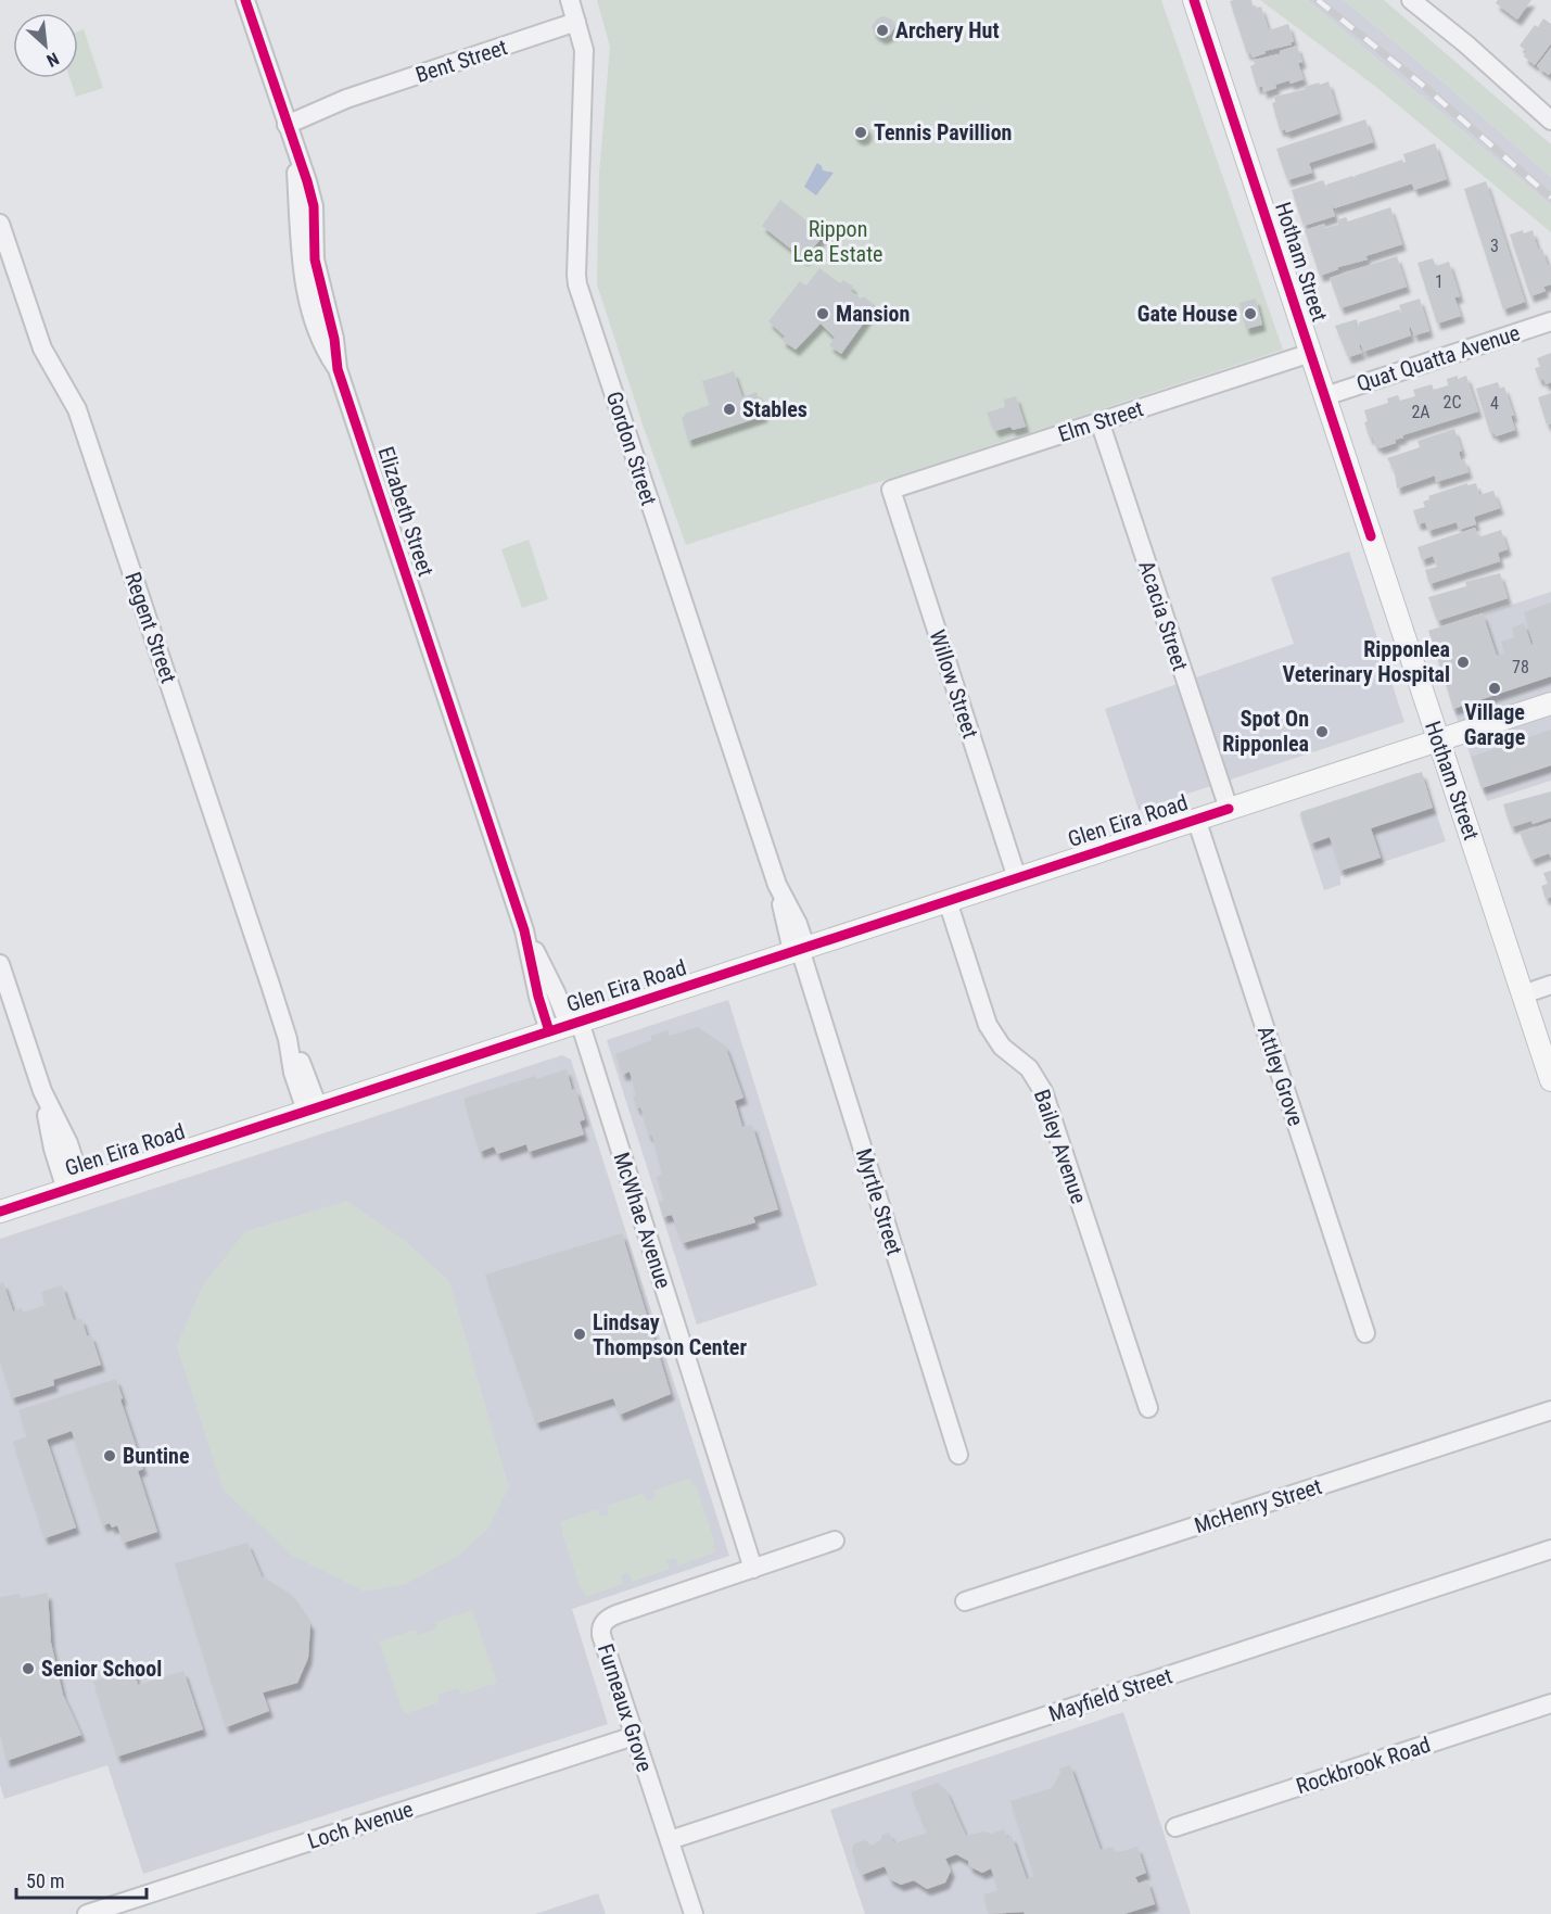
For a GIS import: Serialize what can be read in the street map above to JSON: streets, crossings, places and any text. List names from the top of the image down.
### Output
{
  "streets": {
    "main road": ["Hotham Street", "Glen Eira Road"],
    "street": [
      "Bent Street",
      "Quat Quatta Avenue",
      "Elm Street",
      "Gordon Street",
      "Elizabeth Street",
      "Acacia Street",
      "Regent Street",
      "Willow Street",
      "Attley Grove",
      "Bailey Avenue",
      "Myrtle Street",
      "McWhae Avenue",
      "McHenry Street",
      "Mayfield Street",
      "Furneaux Grove",
      "Rockbrook Road",
      "Loch Avenue"
    ]
  },
  "crossings": [
    ["Bent Street", "Gordon Street"],
    ["Bent Street", "Elizabeth Street"],
    ["Hotham Street", "Quat Quatta Avenue"],
    ["Hotham Street", "Elm Street"],
    ["Hotham Street", "Glen Eira Road"],
    ["Elm Street", "Acacia Street"],
    ["Elm Street", "Willow Street"],
    ["Gordon Street", "Glen Eira Road"],
    ["Gordon Street", "Myrtle Street"],
    ["Elizabeth Street", "Glen Eira Road"],
    ["Elizabeth Street", "McWhae Avenue"],
    ["Acacia Street", "Glen Eira Road"],
    ["Regent Street", "Glen Eira Road"],
    ["Willow Street", "Glen Eira Road"],
    ["Glen Eira Road", "Attley Grove"],
    ["Glen Eira Road", "Bailey Avenue"],
    ["Glen Eira Road", "Myrtle Street"],
    ["Glen Eira Road", "McWhae Avenue"],
    ["McWhae Avenue", "Furneaux Grove"],
    ["Mayfield Street", "Furneaux Grove"],
    ["Furneaux Grove", "Loch Avenue"]
  ],
  "parks": ["Rippon Lea Estate"],
  "places": [
    "Archery Hut",
    "Tennis Pavillion",
    "Mansion",
    "Gate House",
    "Stables",
    "Ripponlea Veterinary Hospital",
    "Village Garage",
    "Spot On Ripponlea",
    "Lindsay Thompson Center",
    "Buntine",
    "Senior School"
  ],
  "house_numbers": [
    "3",
    "1",
    "2C",
    "4",
    "2A",
    "78"
  ],
  "scale_bar": "50 m",
  "north": "bottom right"
}
